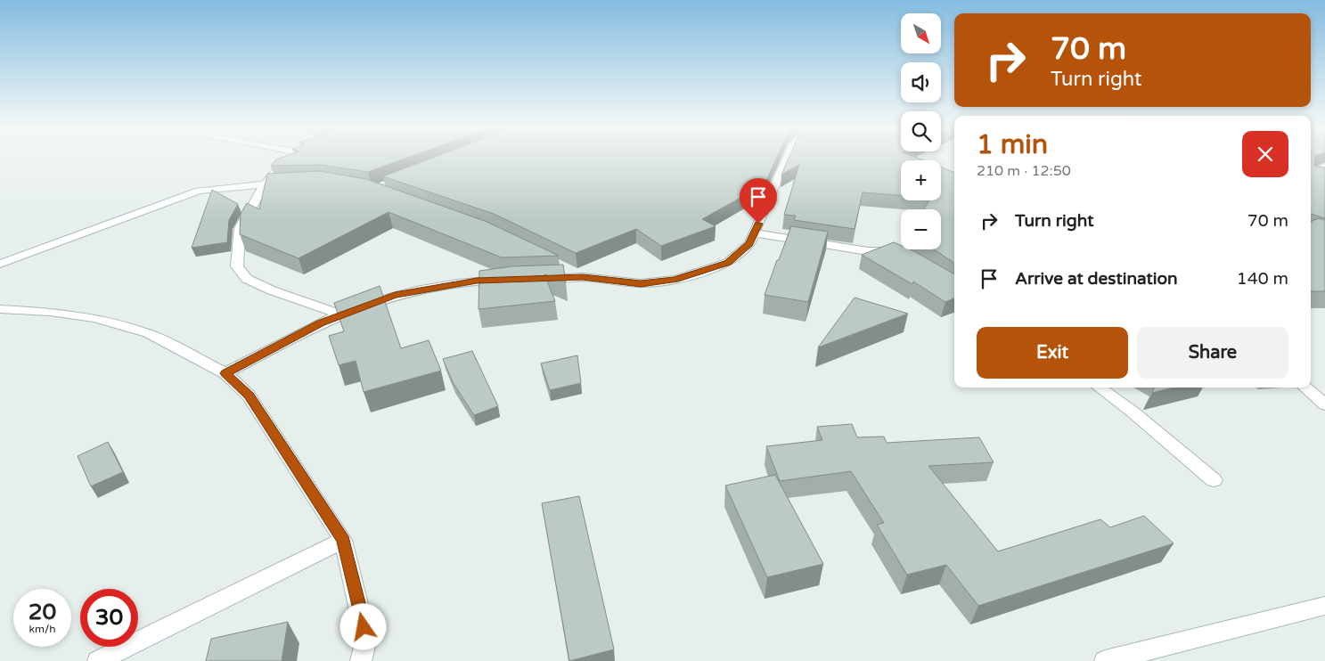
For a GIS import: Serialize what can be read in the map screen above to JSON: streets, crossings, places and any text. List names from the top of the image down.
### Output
{
  "north": "bottom right",
  "page": {
    "map_buttons": ["+", "−"],
    "turn": ["70 m", "Turn right"],
    "heading": ["1 min", "210 m · 12:50"],
    "list": [
      {
        "name": "Turn right",
        "value": "70 m"
      },
      {
        "name": "Arrive at destination",
        "value": "140 m"
      }
    ],
    "buttons": ["Exit", "Share"],
    "speed": "20 km/h",
    "limit": "30"
  }
}
